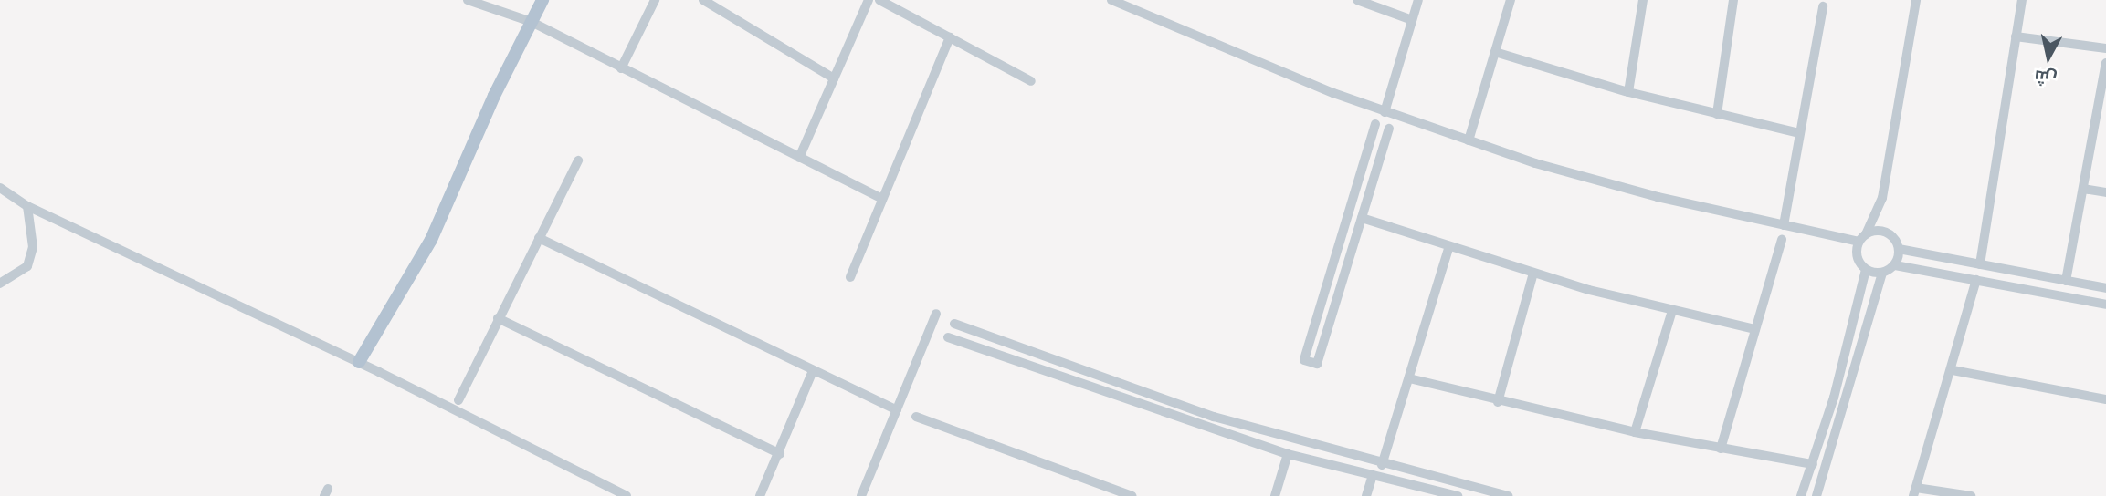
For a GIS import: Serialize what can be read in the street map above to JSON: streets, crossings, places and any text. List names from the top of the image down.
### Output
{
  "north": "bottom"
}
